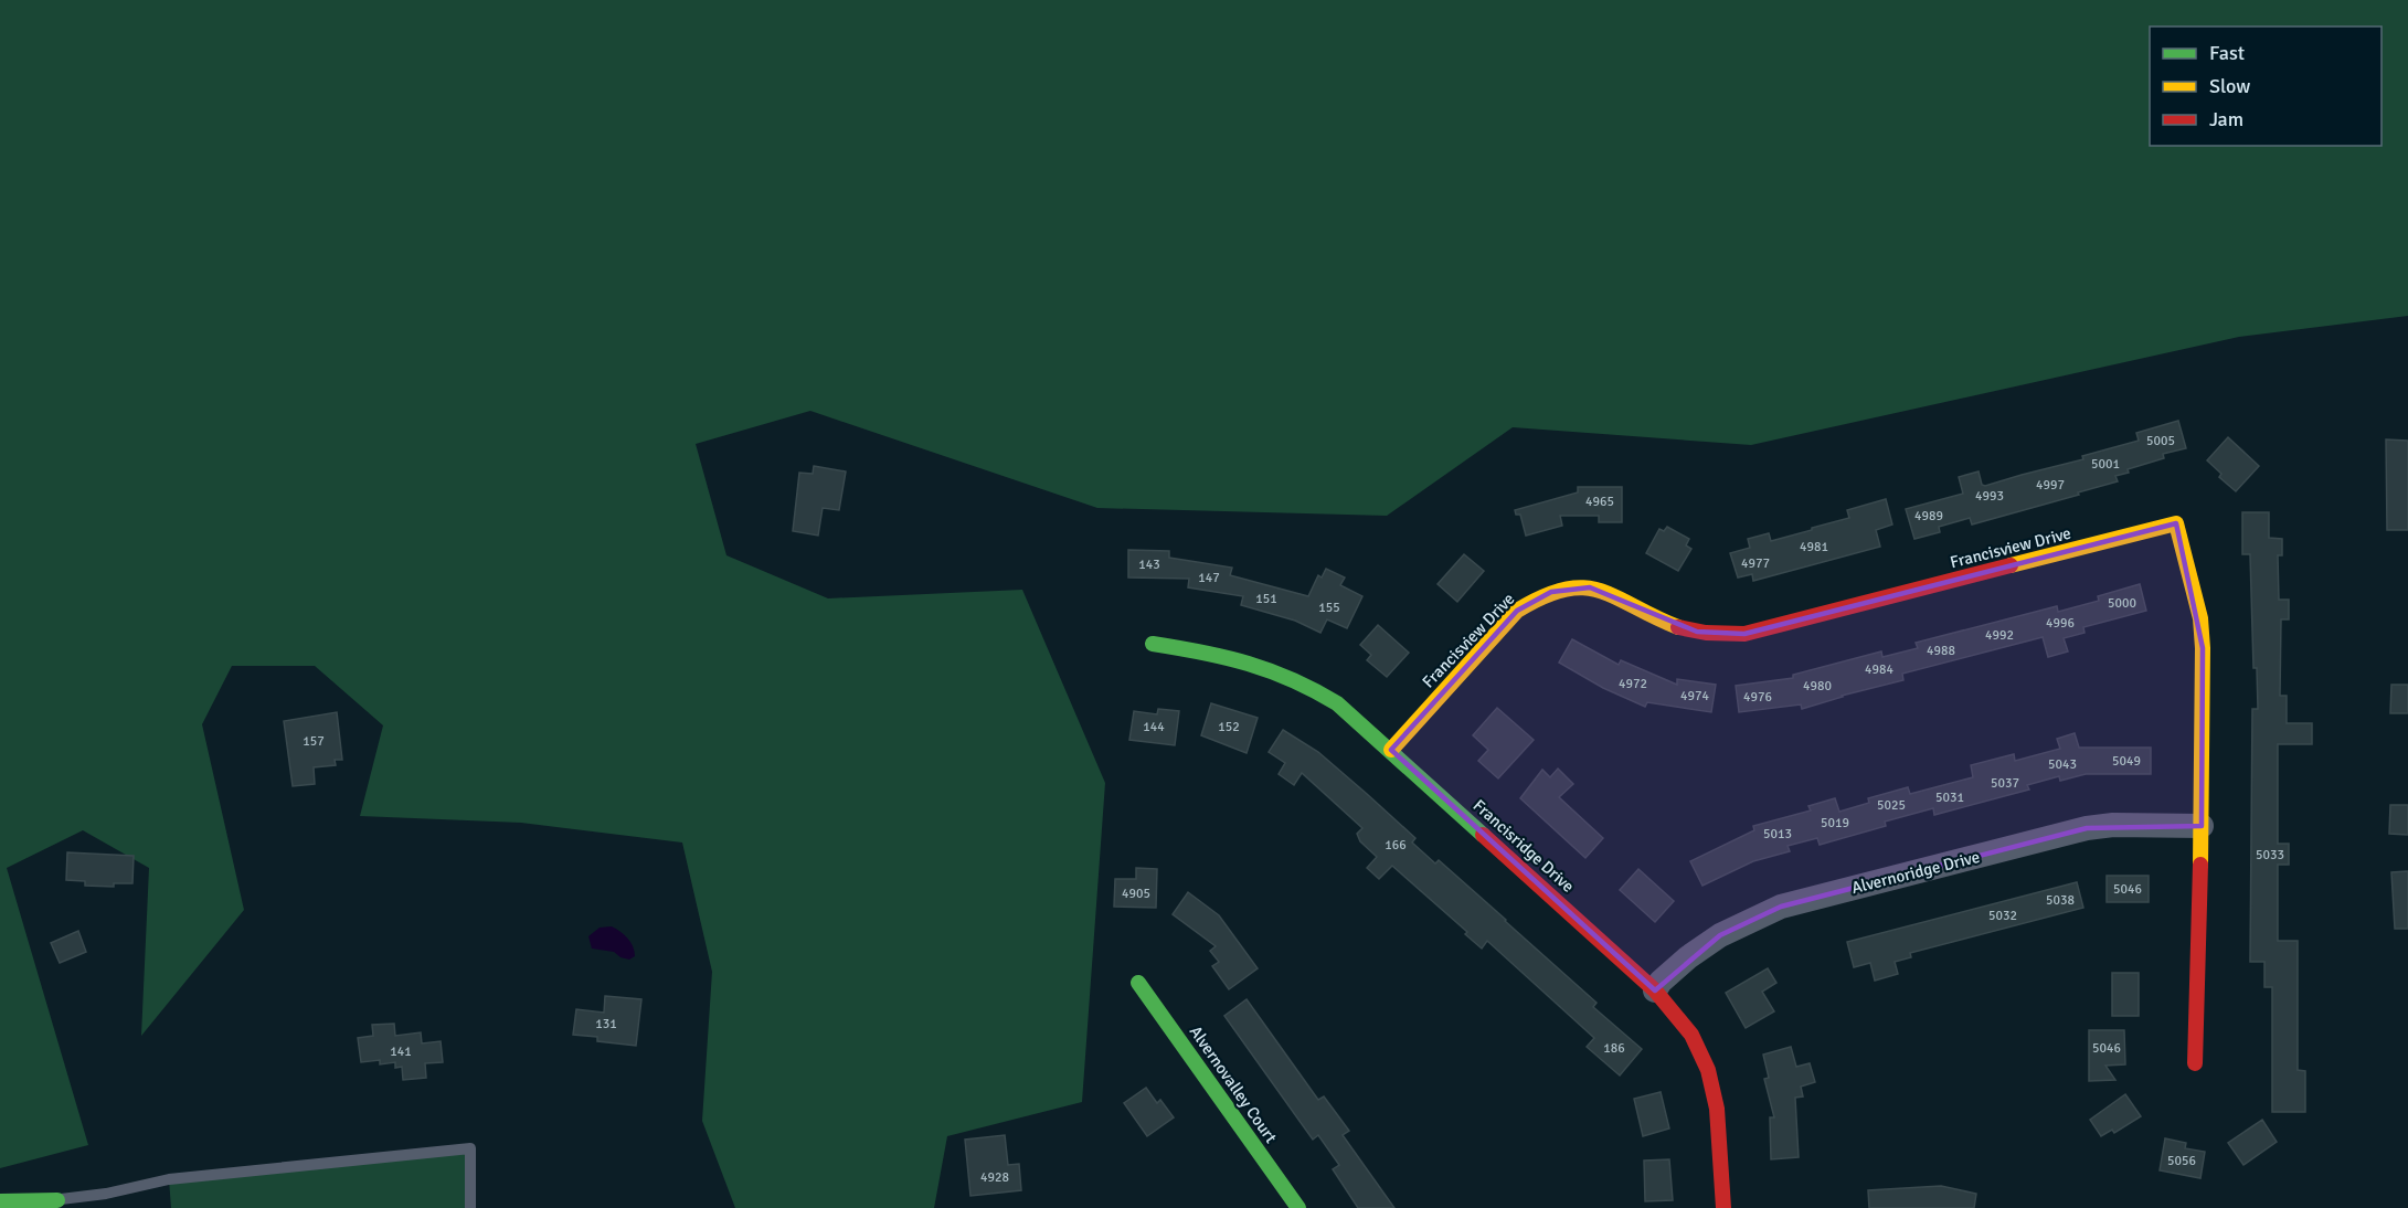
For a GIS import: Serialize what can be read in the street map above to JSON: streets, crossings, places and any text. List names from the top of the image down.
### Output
{
  "streets": {
    "street": [
      "Francisview Drive",
      "Francisridge Drive",
      "Alvernoridge Drive",
      "Alvernovalley Court"
    ]
  },
  "crossings": [
    ["Francisview Drive", "Francisridge Drive"],
    ["Francisview Drive", "Alvernoridge Drive"],
    ["Francisridge Drive", "Alvernoridge Drive"]
  ],
  "house_numbers": [
    "5005",
    "5001",
    "4997",
    "4993",
    "4965",
    "4989",
    "4981",
    "4977",
    "143",
    "147",
    "151",
    "5000",
    "155",
    "4996",
    "4992",
    "4988",
    "4984",
    "4972",
    "4980",
    "4974",
    "4976",
    "144",
    "152",
    "157",
    "5049",
    "5043",
    "5037",
    "5031",
    "5025",
    "5019",
    "5013",
    "166",
    "5033",
    "5046",
    "4905",
    "5038",
    "5032",
    "131",
    "186",
    "5046",
    "141",
    "5056",
    "4928"
  ],
  "legend": ["Fast", "Slow", "Jam"]
}
